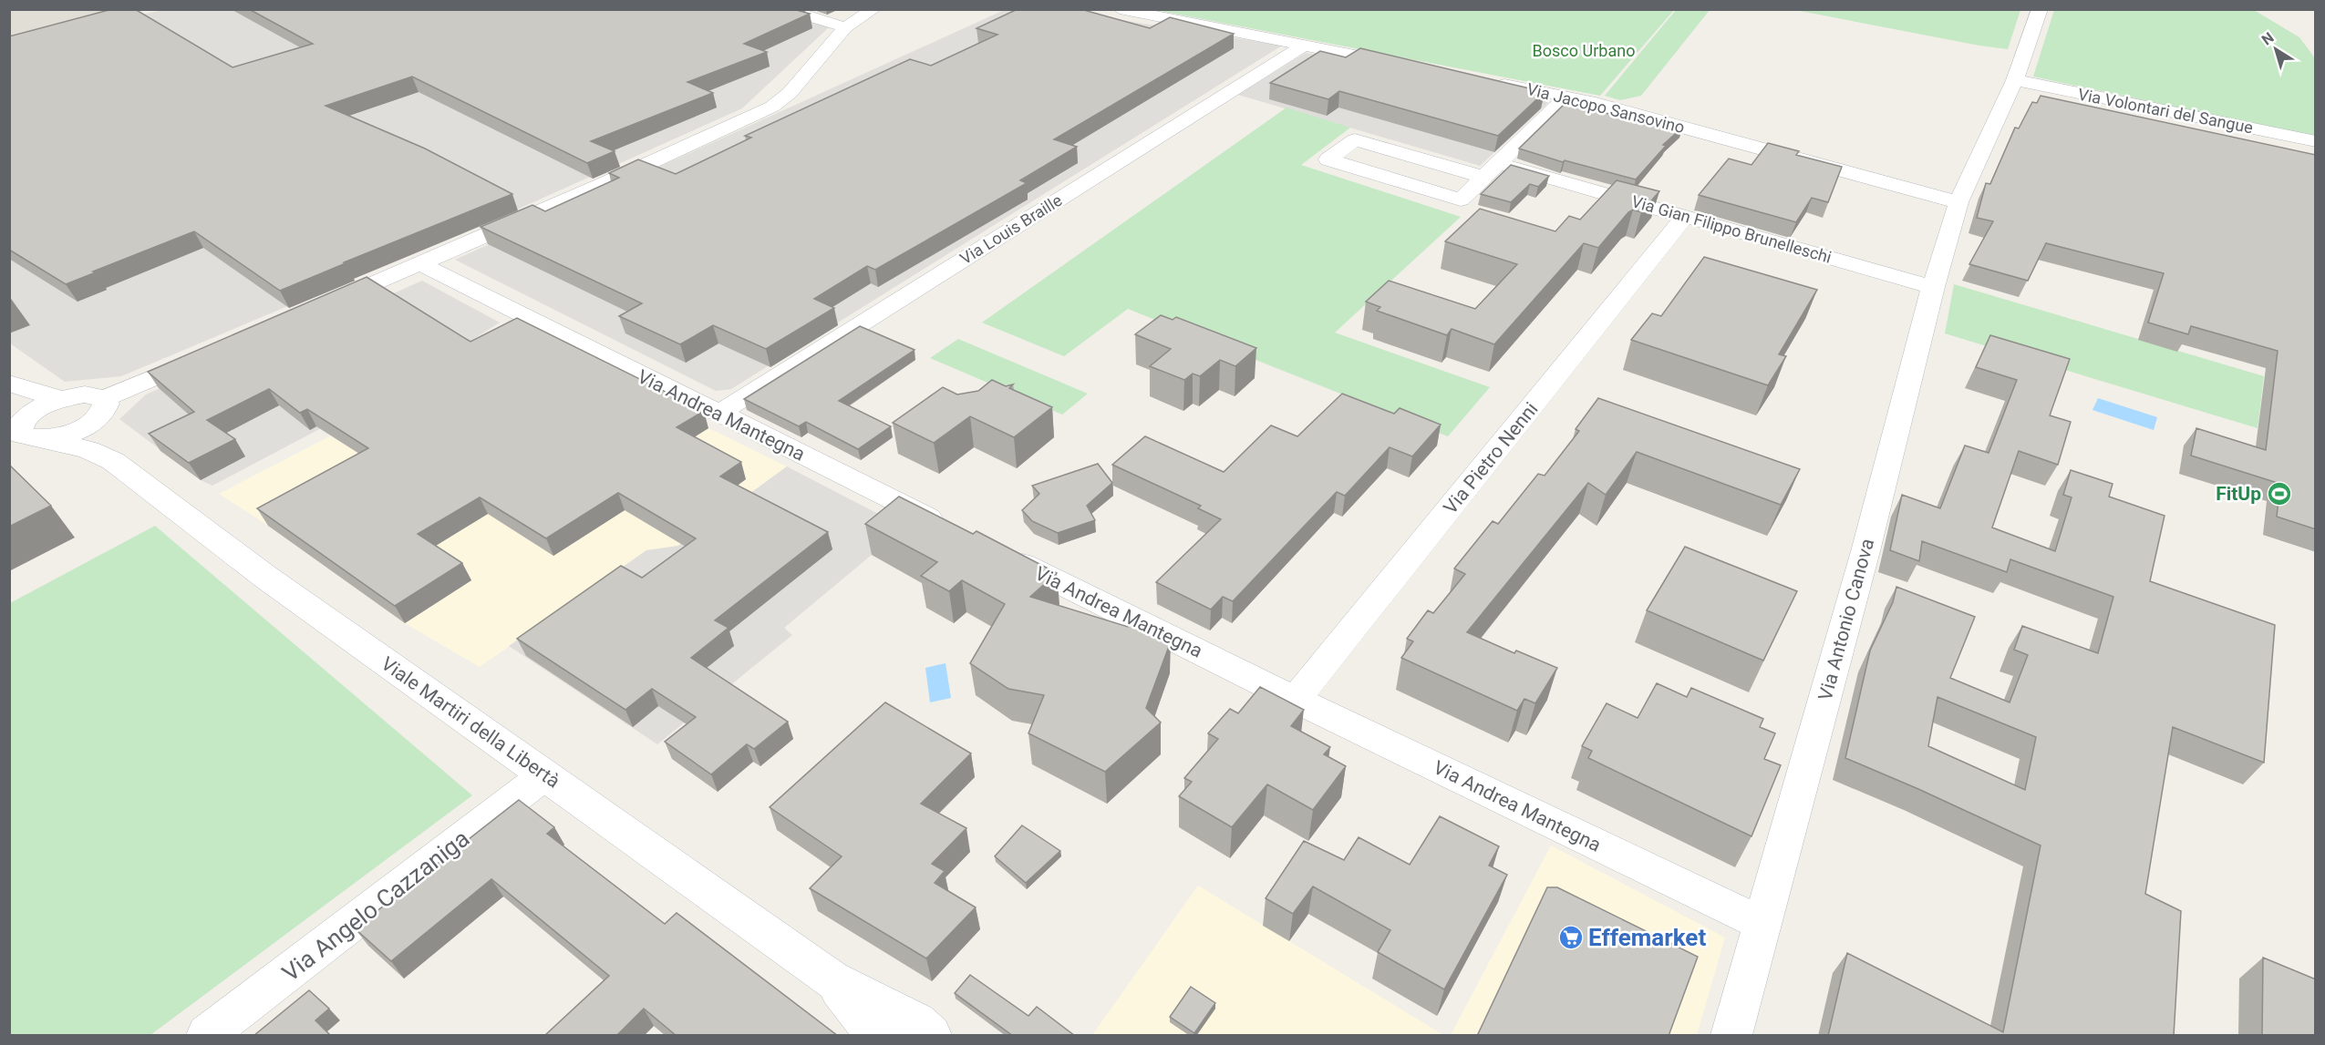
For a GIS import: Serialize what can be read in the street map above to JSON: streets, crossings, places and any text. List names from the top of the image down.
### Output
{
  "streets": {
    "street": [
      "Via Jacopo Sansovino",
      "Via Volontari del Sangue",
      "Via Louis Braille",
      "Via Gian Filippo Brunelleschi",
      "Via Andrea Mantegna",
      "Via Pietro Nenni",
      "Via Antonio Canova",
      "Viale Martiri della Libertà",
      "Via Angelo Cazzaniga"
    ]
  },
  "crossings": [
    ["Via Jacopo Sansovino", "Via Antonio Canova"],
    ["Via Volontari del Sangue", "Via Antonio Canova"],
    ["Via Louis Braille", "Via Andrea Mantegna"],
    ["Via Gian Filippo Brunelleschi", "Via Pietro Nenni"],
    ["Via Gian Filippo Brunelleschi", "Via Antonio Canova"],
    ["Via Andrea Mantegna", "Via Pietro Nenni"],
    ["Via Andrea Mantegna", "Via Antonio Canova"],
    ["Viale Martiri della Libertà", "Via Angelo Cazzaniga"]
  ],
  "parks": ["Bosco Urbano"],
  "places": {
    "sports": ["FitUp"],
    "supermarket": ["Effemarket"]
  },
  "north": "top left"
}
